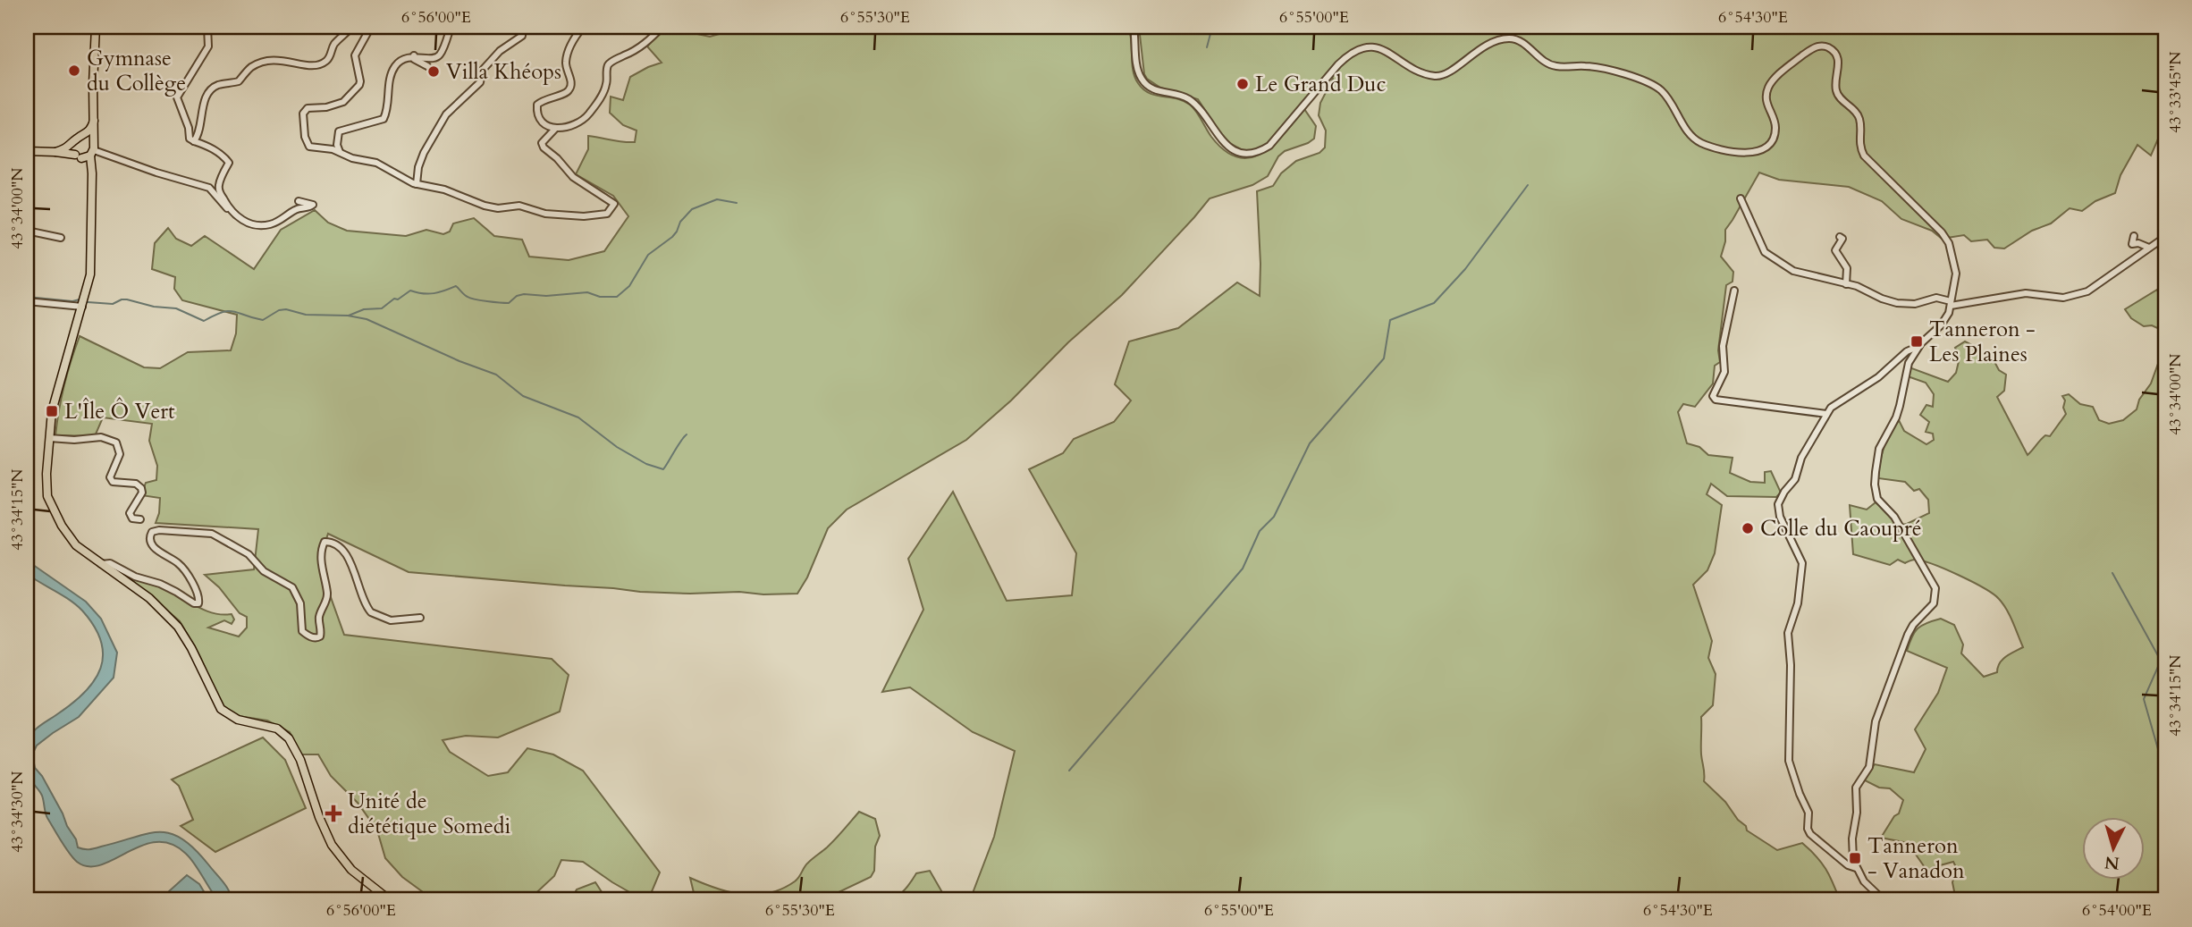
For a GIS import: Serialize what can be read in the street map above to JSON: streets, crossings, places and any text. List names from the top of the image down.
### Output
{
  "places": {
    "other": [
      "Gymnase du Collège",
      "Villa Khéops",
      "Le Grand Duc",
      "Colle du Caoupré"
    ],
    "transit": ["Tanneron - Les Plaines", "L'Île Ô Vert", "Tanneron - Vanadon"],
    "health": ["Unité de diététique Somedi"]
  },
  "north": "bottom",
  "coordinates": [
    "6°56'00\"E",
    "6°55'30\"E",
    "6°55'00\"E",
    "6°54'30\"E",
    "43°33'45\"N",
    "43°34'00\"N",
    "43°34'15\"N",
    "43°34'30\"N",
    "6°54'00\"E"
  ]
}
